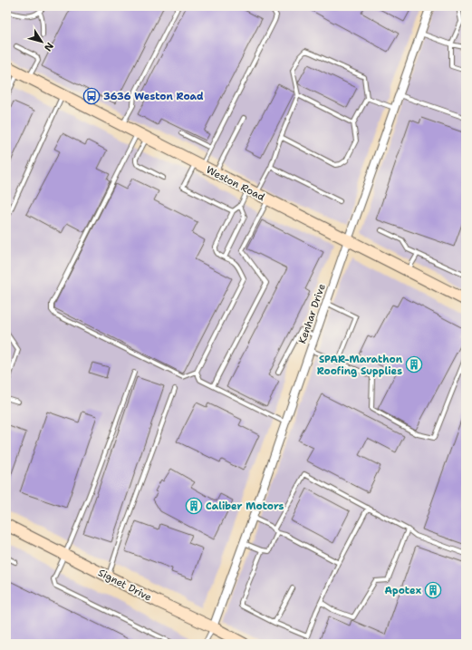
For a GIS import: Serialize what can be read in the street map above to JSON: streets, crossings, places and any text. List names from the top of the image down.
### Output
{
  "streets": {
    "main road": ["Weston Road", "Signet Drive"],
    "street": ["Kenhar Drive"]
  },
  "crossings": [
    ["Weston Road", "Kenhar Drive"],
    ["Kenhar Drive", "Signet Drive"]
  ],
  "places": {
    "bus stop": ["3636 Weston Road"],
    "building": ["SPAR-Marathon Roofing Supplies", "Caliber Motors", "Apotex"]
  },
  "north": "bottom right"
}
